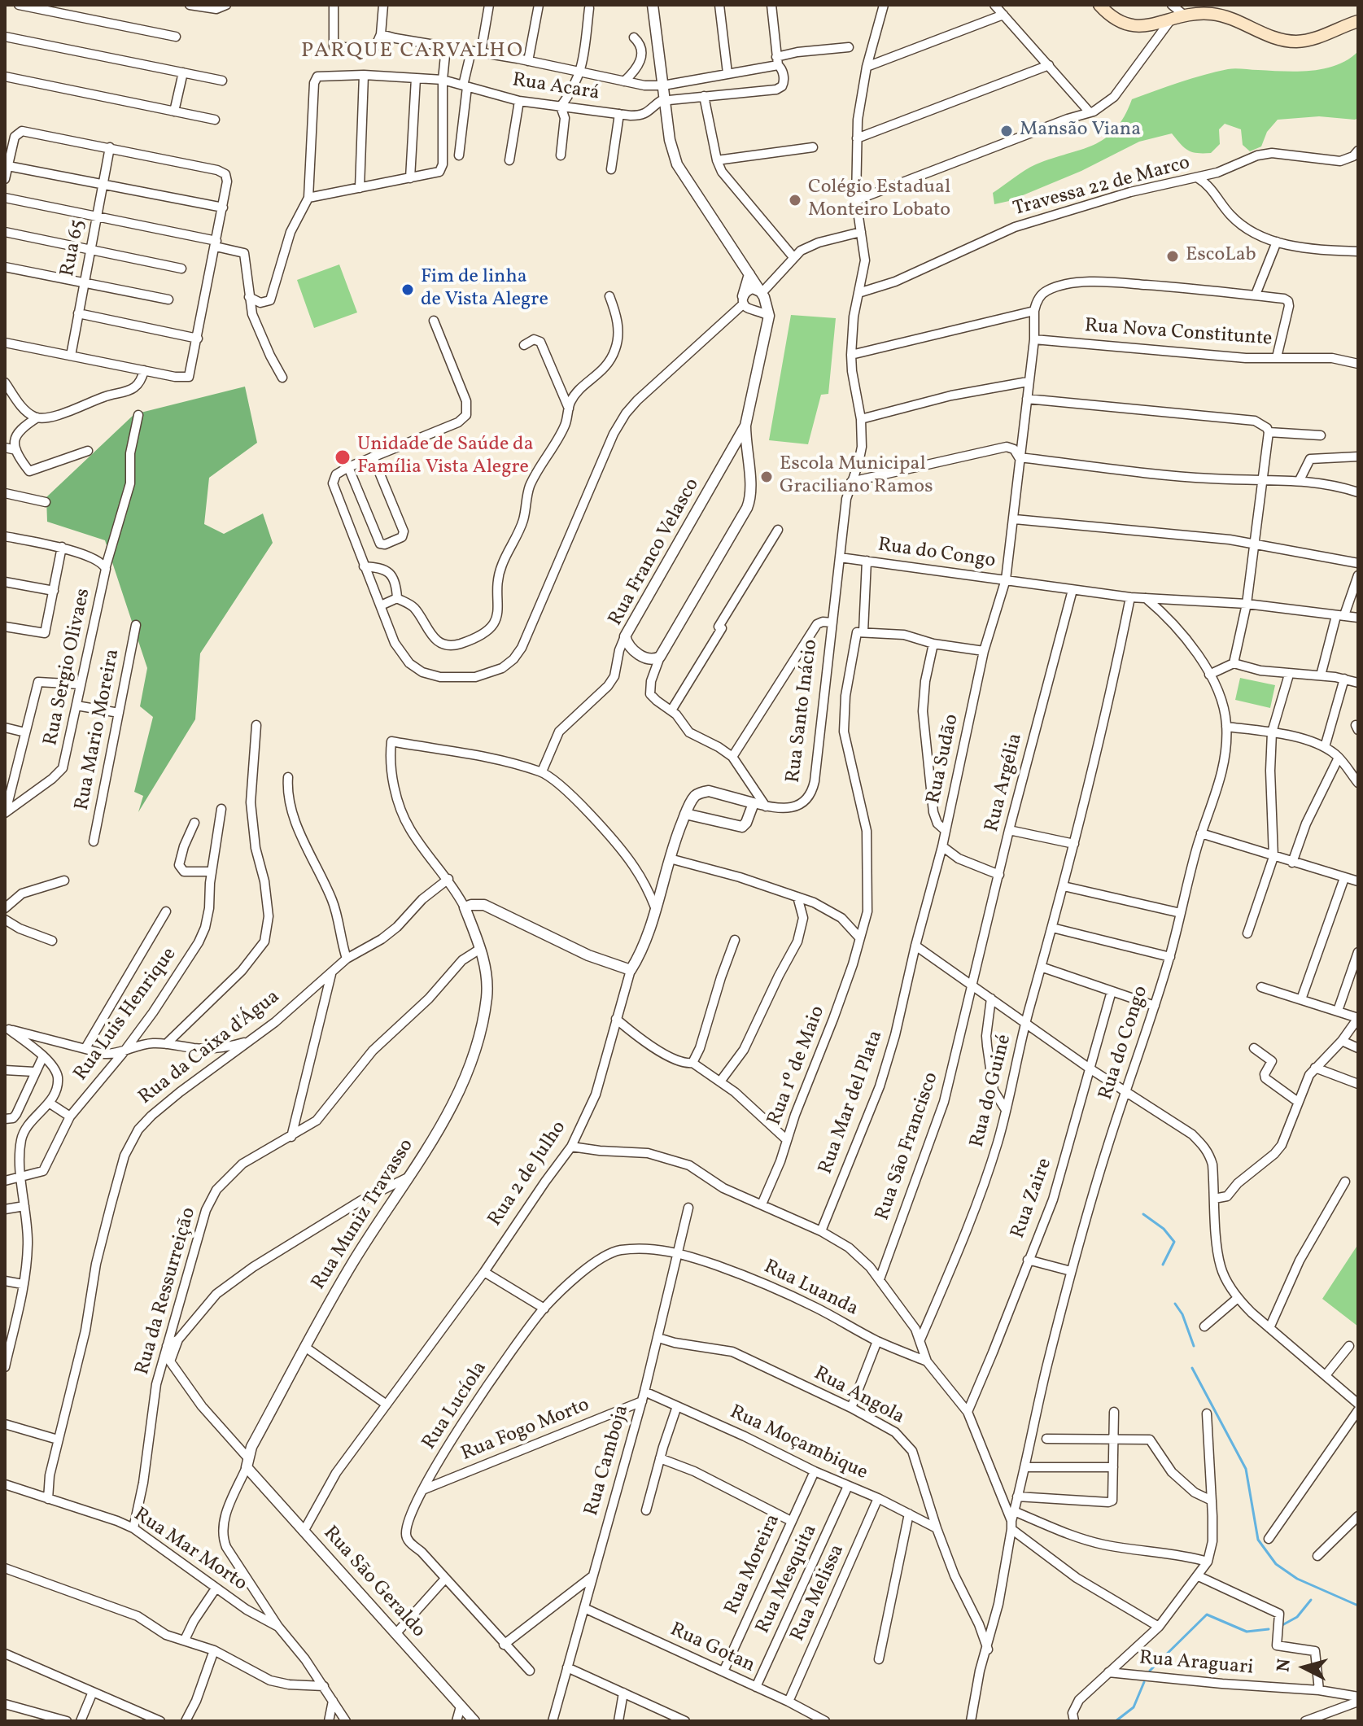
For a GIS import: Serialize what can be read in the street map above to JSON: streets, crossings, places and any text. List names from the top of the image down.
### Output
{
  "streets": {
    "street": [
      "Rua Acará",
      "Travessa 22 de Marco",
      "Rua 65",
      "Rua Nova Constitunte",
      "Rua Franco Velasco",
      "Rua do Congo",
      "Rua Sergio Olivaes",
      "Rua Santo Inácio",
      "Rua Mario Moreira",
      "Rua Sudão",
      "Rua Argélia",
      "Rua Luis Henrique",
      "Rua da Caixa d'Água",
      "Rua 1º de Maio",
      "Rua do Guiné",
      "Rua Mar del Plata",
      "Rua São Francisco",
      "Rua 2 de Julho",
      "Rua Zaire",
      "Rua Muniz Travasso",
      "Rua Luanda",
      "Rua da Ressurreição",
      "Rua Angola",
      "Rua Lucíola",
      "Rua Fogo Morto",
      "Rua Moçambique",
      "Rua Camboja",
      "Rua Mar Morto",
      "Rua Moreira",
      "Rua Mesquita",
      "Rua São Geraldo",
      "Rua Melissa",
      "Rua Gotan",
      "Rua Araguari"
    ]
  },
  "crossings": [
    ["Rua Acará", "Rua Franco Velasco"],
    ["Travessa 22 de Marco", "Rua Santo Inácio"],
    ["Rua Nova Constitunte", "Rua Sudão"],
    ["Rua Franco Velasco", "Rua Santo Inácio"],
    ["Rua do Congo", "Rua Santo Inácio"],
    ["Rua do Congo", "Rua Sudão"],
    ["Rua do Congo", "Rua Argélia"],
    ["Rua do Congo", "Rua 1º de Maio"],
    ["Rua do Congo", "Rua do Guiné"],
    ["Rua do Congo", "Rua Angola"],
    ["Rua Santo Inácio", "Rua 2 de Julho"],
    ["Rua Sudão", "Rua Mar del Plata"],
    ["Rua Argélia", "Rua São Francisco"],
    ["Rua da Caixa d'Água", "Rua Muniz Travasso"],
    ["Rua da Caixa d'Água", "Rua Mar Morto"],
    ["Rua 2 de Julho", "Rua São Geraldo"],
    ["Rua Muniz Travasso", "Rua da Ressurreição"],
    ["Rua Muniz Travasso", "Rua Mar Morto"],
    ["Rua Muniz Travasso", "Rua São Geraldo"],
    ["Rua Luanda", "Rua Lucíola"],
    ["Rua Luanda", "Rua Camboja"],
    ["Rua da Ressurreição", "Rua Mar Morto"],
    ["Rua Angola", "Rua Moçambique"],
    ["Rua Angola", "Rua Camboja"],
    ["Rua Lucíola", "Rua Fogo Morto"],
    ["Rua Lucíola", "Rua Camboja"],
    ["Rua Fogo Morto", "Rua Moçambique"],
    ["Rua Fogo Morto", "Rua Camboja"],
    ["Rua Moçambique", "Rua Camboja"],
    ["Rua Moçambique", "Rua Moreira"],
    ["Rua Moçambique", "Rua Mesquita"],
    ["Rua Moçambique", "Rua Melissa"],
    ["Rua Camboja", "Rua Gotan"],
    ["Rua Moreira", "Rua Gotan"],
    ["Rua Mesquita", "Rua Gotan"],
    ["Rua Melissa", "Rua Gotan"]
  ],
  "districts": ["PARQUE CARVALHO"],
  "places": [
    "Mansão Viana",
    "Colégio Estadual Monteiro Lobato",
    "EscoLab",
    "Fim de linha de Vista Alegre",
    "Unidade de Saúde da Família Vista Alegre",
    "Escola Municipal Graciliano Ramos"
  ],
  "north": "left"
}
